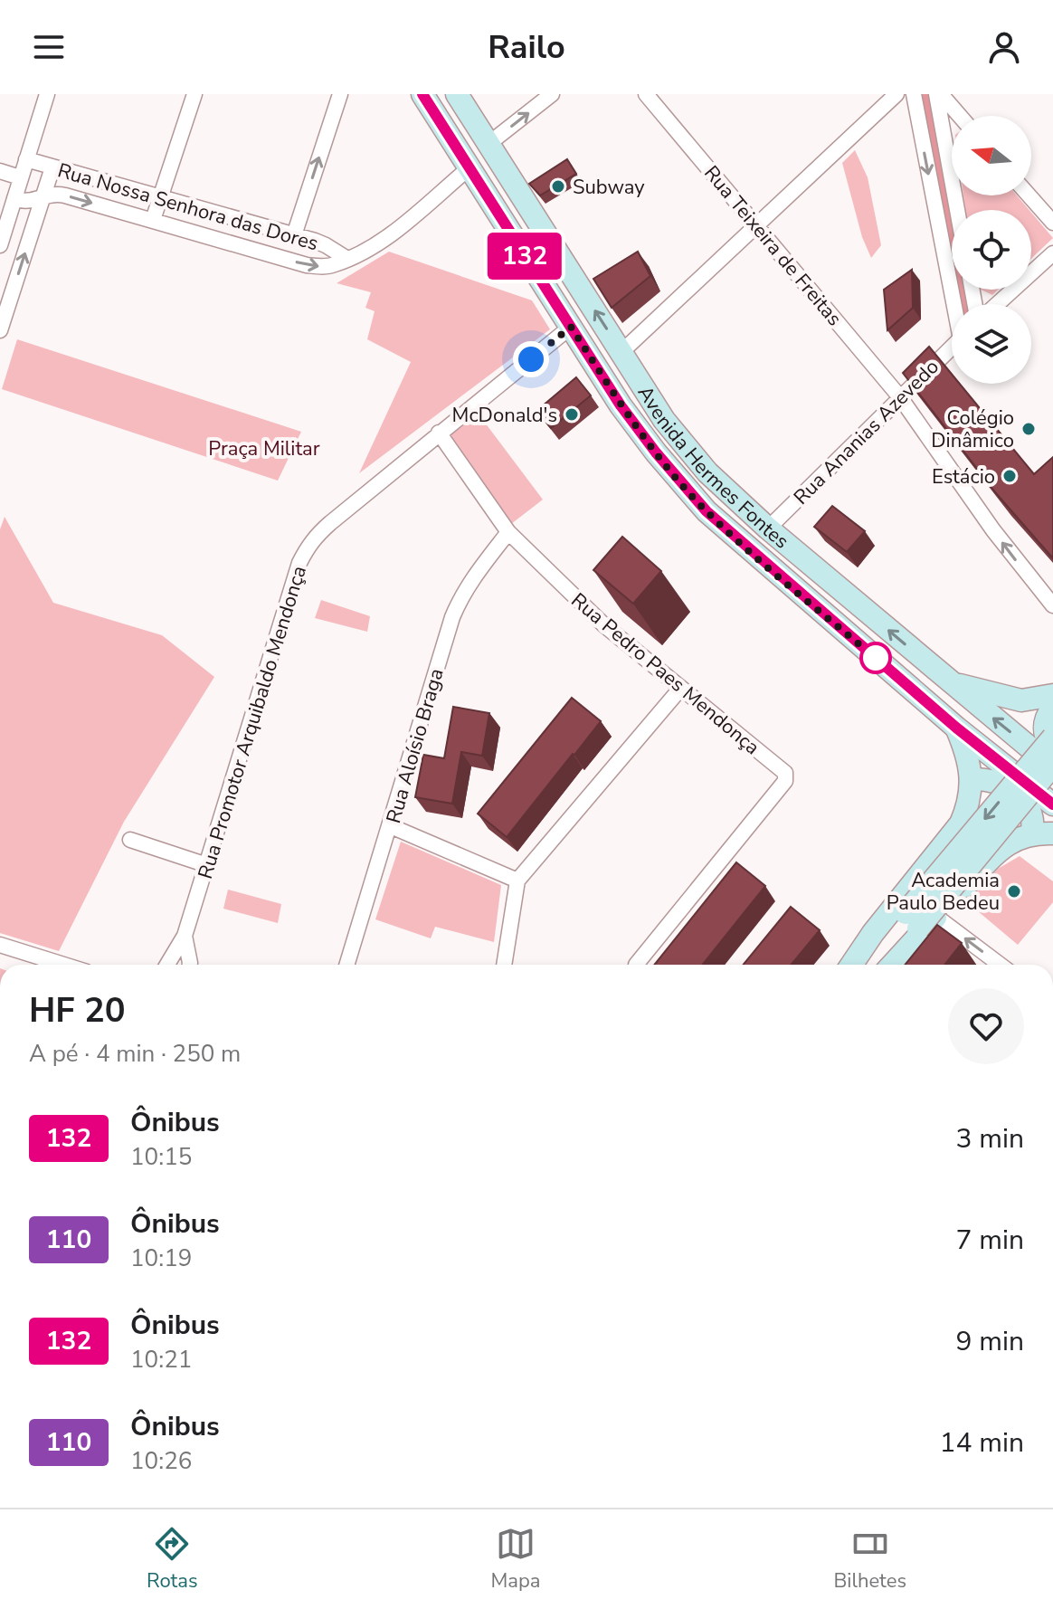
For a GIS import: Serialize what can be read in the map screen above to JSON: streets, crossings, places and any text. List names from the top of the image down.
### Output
{
  "streets": {
    "main road": ["Avenida Hermes Fontes"],
    "street": [
      "Rua Nossa Senhora das Dores",
      "Rua Teixeira de Freitas",
      "Rua Ananias Azevedo",
      "Rua Pedro Paes Mendonça",
      "Rua Promotor Arquibaldo Mendonça",
      "Rua Aloísio Braga"
    ]
  },
  "crossings": [
    ["Rua Nossa Senhora das Dores", "Avenida Hermes Fontes"],
    ["Rua Teixeira de Freitas", "Rua Ananias Azevedo"],
    ["Rua Ananias Azevedo", "Avenida Hermes Fontes"],
    ["Avenida Hermes Fontes", "Rua Promotor Arquibaldo Mendonça"],
    ["Rua Pedro Paes Mendonça", "Rua Promotor Arquibaldo Mendonça"],
    ["Rua Pedro Paes Mendonça", "Rua Aloísio Braga"]
  ],
  "one_way": ["Rua Teixeira de Freitas"],
  "parks": ["Praça Militar"],
  "places": [
    "Subway",
    "McDonald's",
    "Colégio Dinâmico",
    "Estácio",
    "Academia Paulo Bedeu"
  ],
  "lines": ["bus line 132"],
  "north": "left",
  "page": {
    "header": "Railo",
    "on_map": "132",
    "heading": ["HF 20", "A pé · 4 min · 250 m"],
    "list": [
      {
        "mark": "132",
        "name": "Ônibus",
        "note": "10:15",
        "value": "3 min"
      },
      {
        "mark": "110",
        "name": "Ônibus",
        "note": "10:19",
        "value": "7 min"
      },
      {
        "mark": "132",
        "name": "Ônibus",
        "note": "10:21",
        "value": "9 min"
      },
      {
        "mark": "110",
        "name": "Ônibus",
        "note": "10:26",
        "value": "14 min"
      }
    ],
    "tabs": ["Rotas", "Mapa", "Bilhetes"]
  }
}
